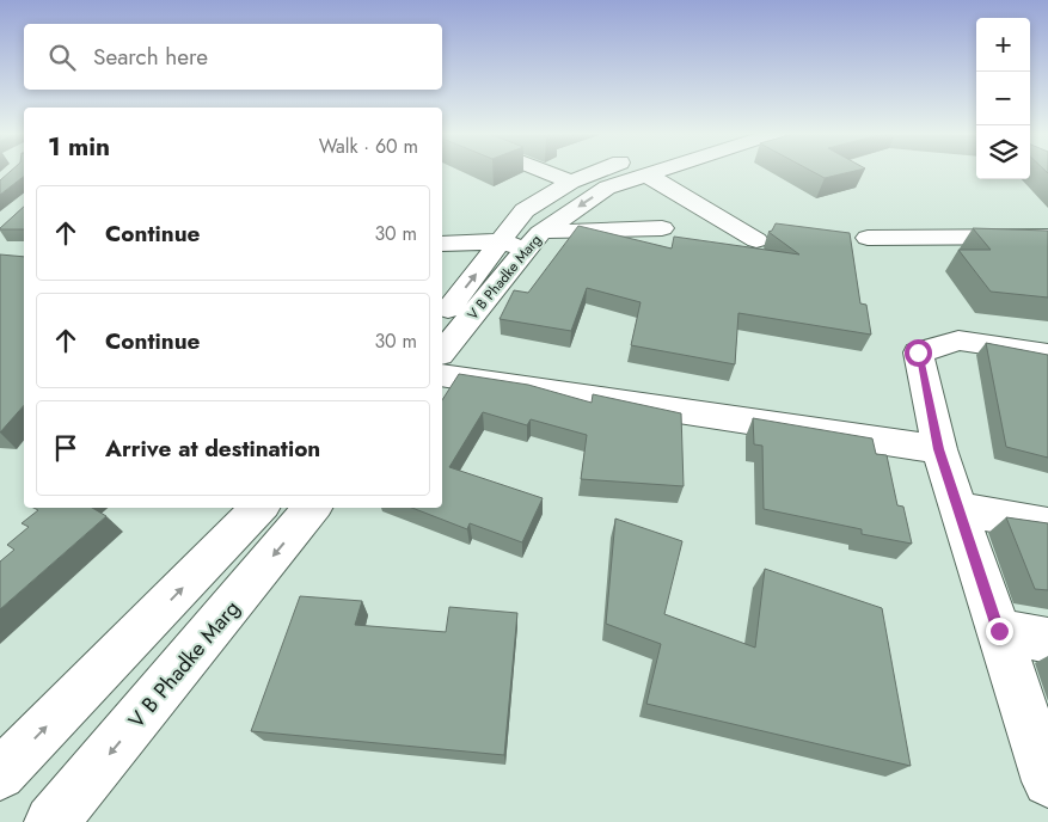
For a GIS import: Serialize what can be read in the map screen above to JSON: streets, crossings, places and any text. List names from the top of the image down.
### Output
{
  "streets": {
    "street": ["V B Phadke Marg"]
  },
  "page": {
    "map_buttons": ["+", "−"],
    "search": "Search here",
    "heading": ["1 min", "Walk · 60 m"],
    "list": [
      ["Continue", "30 m"],
      ["Continue", "30 m"],
      "Arrive at destination"
    ]
  }
}
